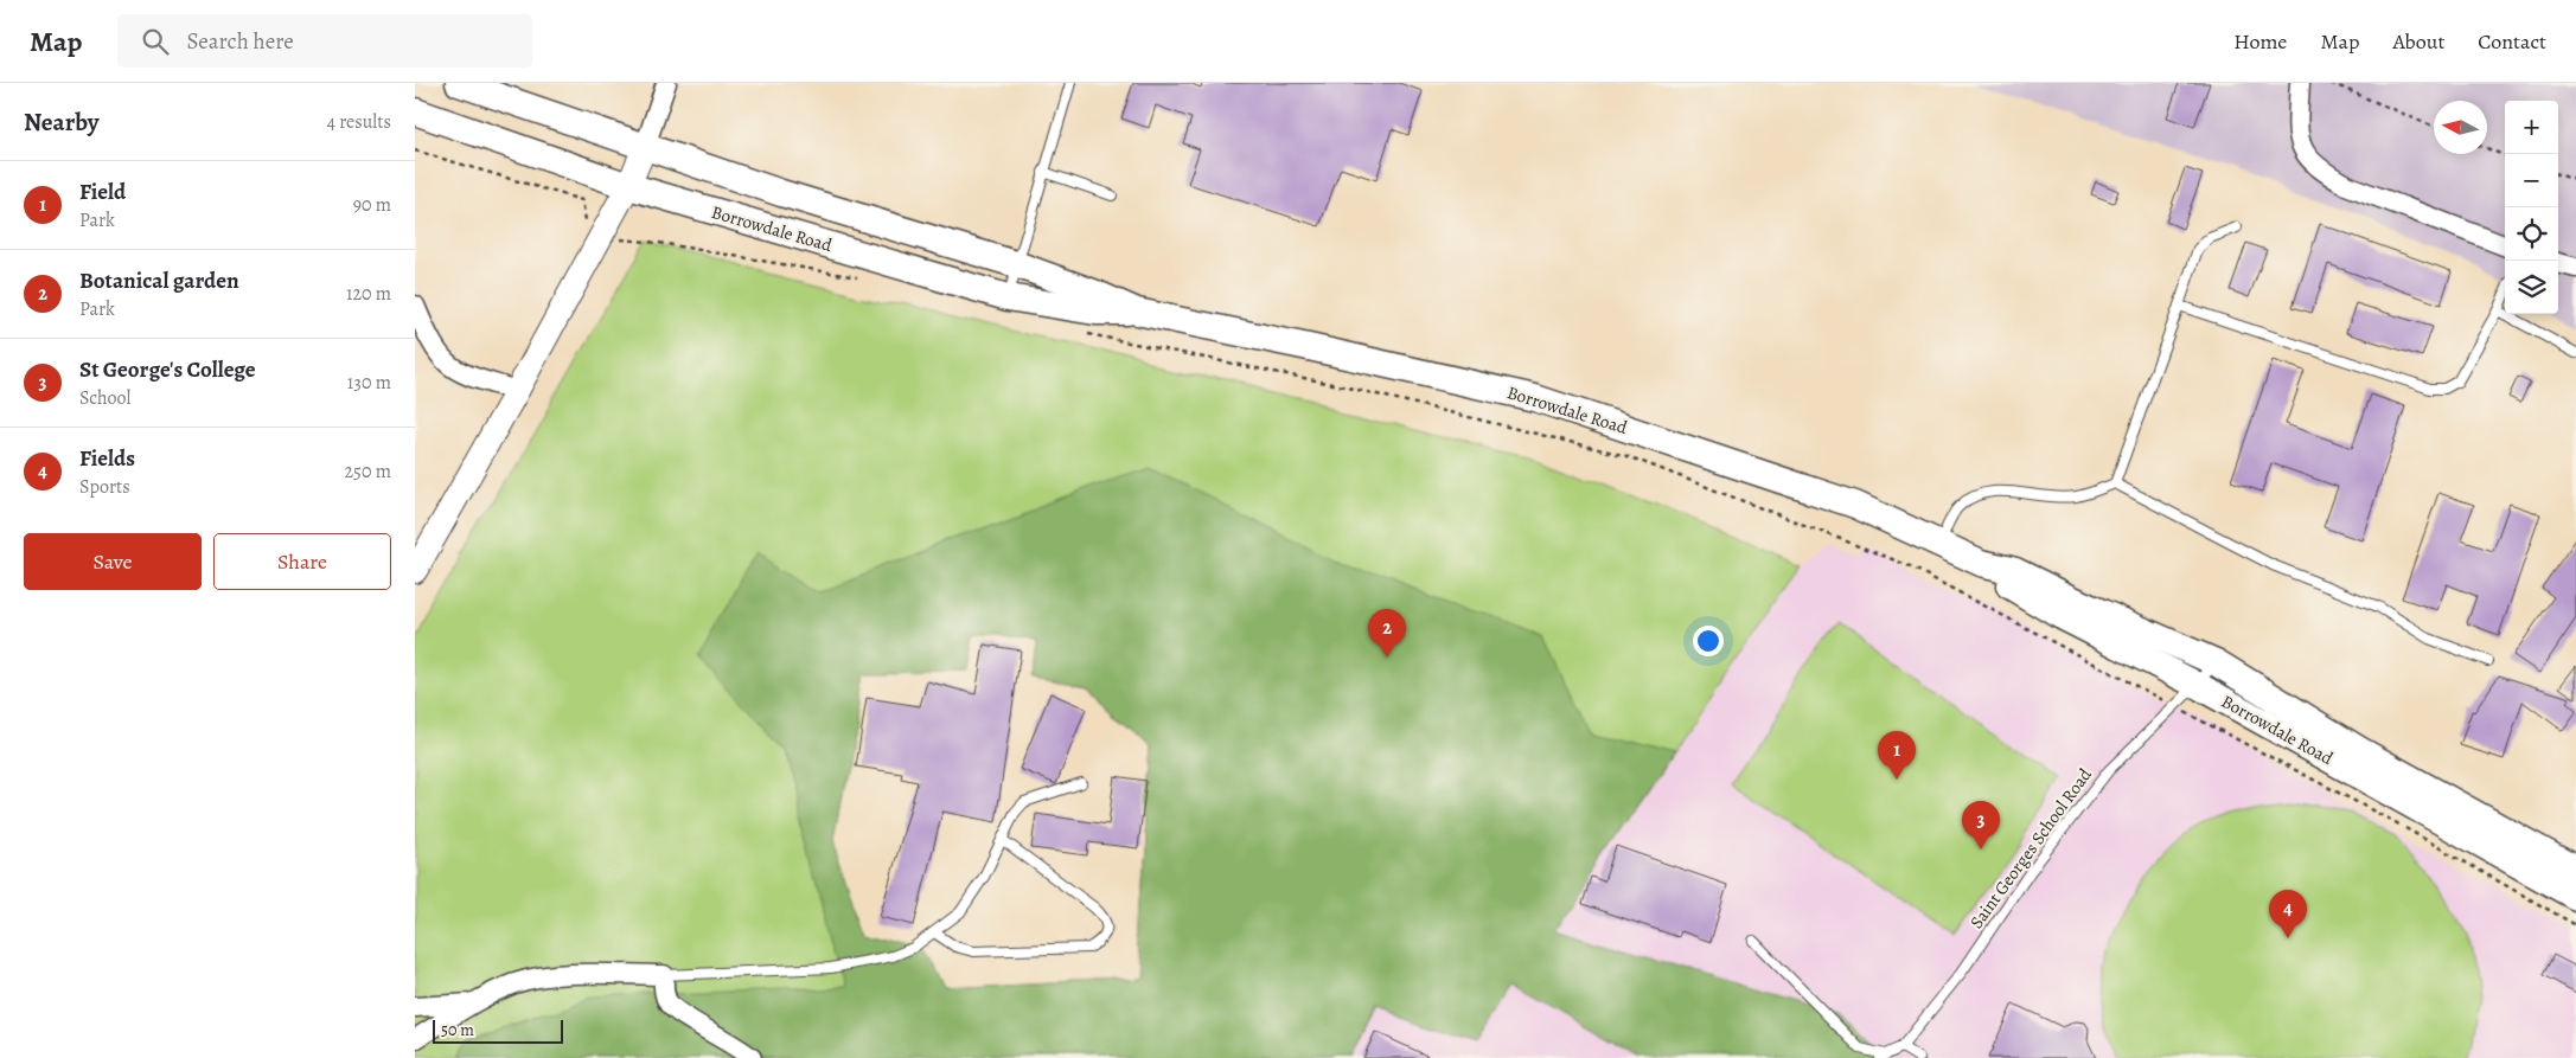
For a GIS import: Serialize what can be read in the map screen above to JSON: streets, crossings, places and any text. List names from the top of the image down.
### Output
{
  "streets": {
    "main road": ["Borrowdale Road"],
    "lane": ["Saint Georges School Road"]
  },
  "crossings": [
    ["Borrowdale Road", "Saint Georges School Road"]
  ],
  "scale_bar": "50 m",
  "north": "left",
  "page": {
    "header": "Map",
    "search": "Search here",
    "nav": [
      "Home",
      "Map",
      "About",
      "Contact"
    ],
    "heading": ["Nearby", "4 results"],
    "map_buttons": ["+", "−"],
    "list": [
      {
        "mark": "1",
        "name": "Field",
        "note": "Park",
        "value": "90 m"
      },
      {
        "mark": "2",
        "name": "Botanical garden",
        "note": "Park",
        "value": "120 m"
      },
      {
        "mark": "3",
        "name": "St George's College",
        "note": "School",
        "value": "130 m"
      },
      {
        "mark": "4",
        "name": "Fields",
        "note": "Sports",
        "value": "250 m"
      }
    ],
    "buttons": ["Save", "Share"],
    "pins": [
      "2",
      "1",
      "3",
      "4"
    ],
    "scale": "50 m"
  }
}
